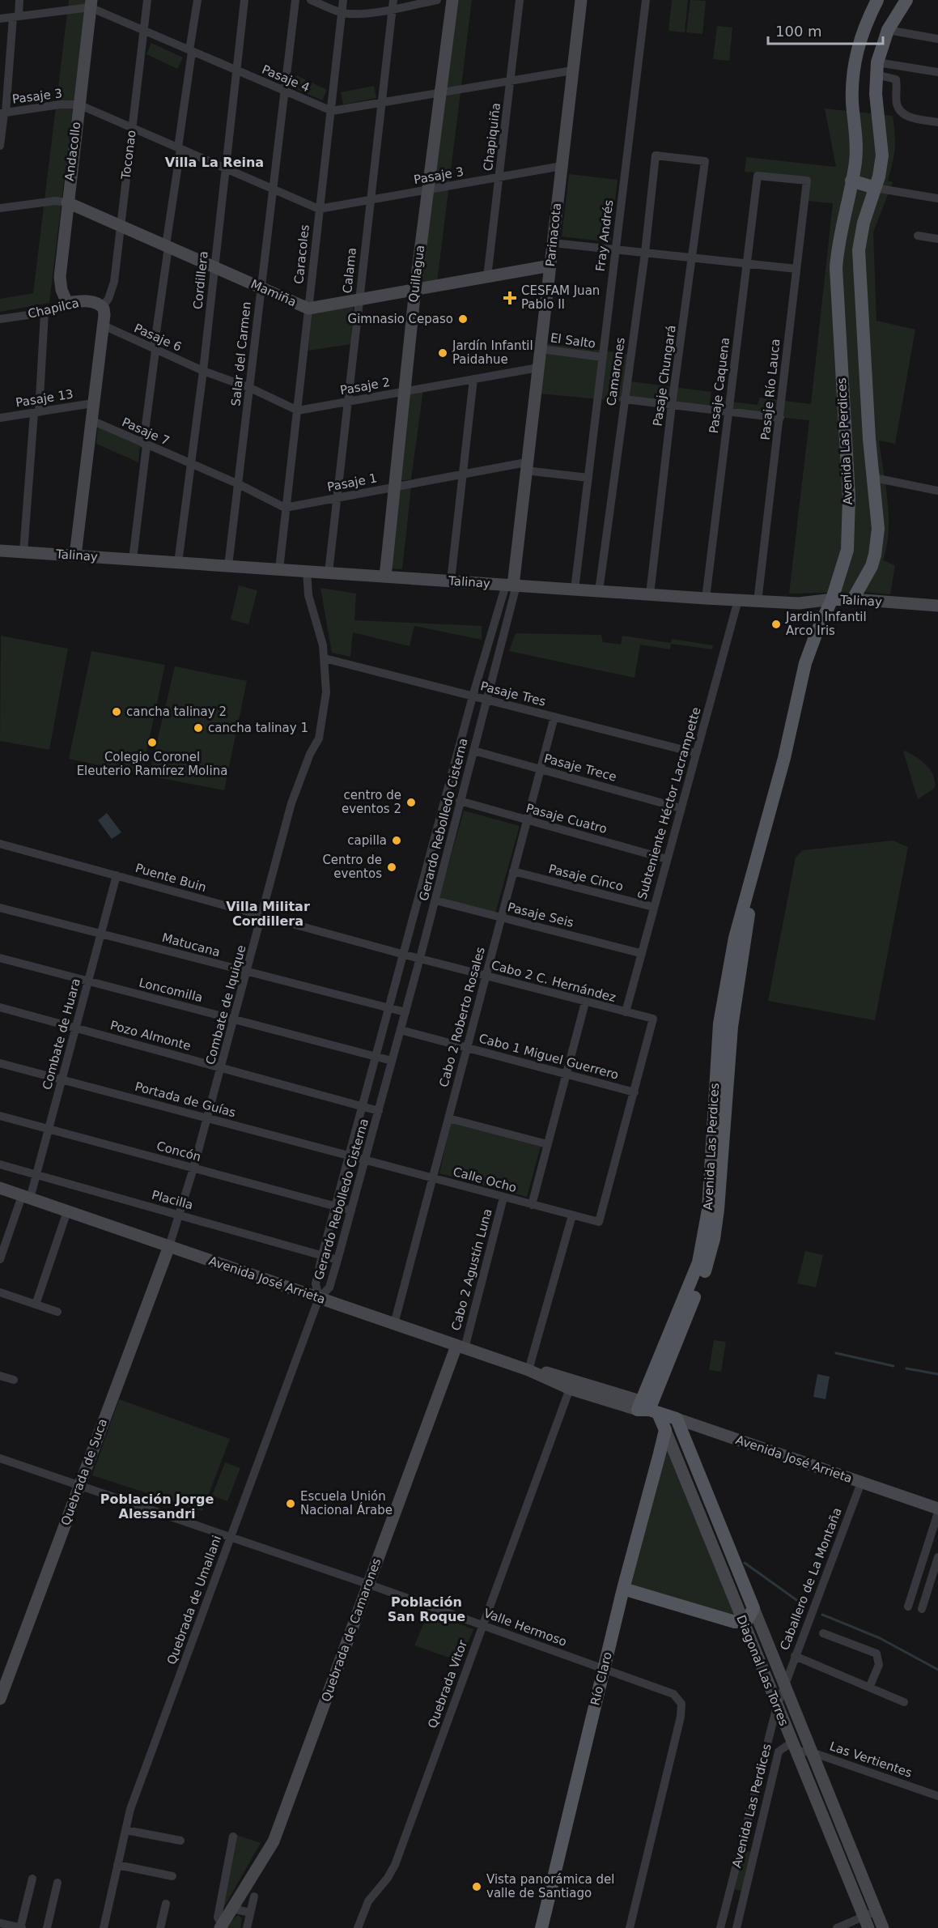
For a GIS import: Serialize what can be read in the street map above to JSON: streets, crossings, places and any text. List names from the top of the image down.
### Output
{
  "streets": {
    "main road": [
      "Avenida Las Perdices",
      "Talinay",
      "Avenida José Arrieta",
      "Diagonal Las Torres",
      "Río Claro"
    ],
    "street": [
      "Pasaje 4",
      "Pasaje 3",
      "Chapiquiña",
      "Andacollo",
      "Toconao",
      "Parinacota",
      "Fray Andrés",
      "Caracoles",
      "Calama",
      "Quillagua",
      "Cordillera",
      "Mamiña",
      "Chapilca",
      "Pasaje 6",
      "El Salto",
      "Salar del Carmen",
      "Camarones",
      "Pasaje Chungará",
      "Pasaje Caquena",
      "Pasaje 2",
      "Pasaje Río Lauca",
      "Pasaje 13",
      "Pasaje 7",
      "Pasaje 1",
      "Pasaje Tres",
      "Pasaje Trece",
      "Subteniente Héctor Lacrampette",
      "Pasaje Cuatro",
      "Gerardo Rebolledo Cisterna",
      "Puente Buin",
      "Pasaje Cinco",
      "Pasaje Seis",
      "Matucana",
      "Cabo 2 C. Hernández",
      "Loncomilla",
      "Combate de Iquique",
      "Cabo 2 Roberto Rosales",
      "Combate de Huara",
      "Pozo Almonte",
      "Cabo 1 Miguel Guerrero",
      "Portada de Guías",
      "Concón",
      "Calle Ocho",
      "Placilla",
      "Cabo 2 Agustín Luna",
      "Quebrada de Suca",
      "Caballero de La Montaña",
      "Quebrada de Umallani",
      "Valle Hermoso",
      "Quebrada de Camarones",
      "Quebrada Vitor",
      "Las Vertientes"
    ]
  },
  "crossings": [
    ["Pasaje 4", "Andacollo"],
    ["Pasaje 4", "Toconao"],
    ["Pasaje 4", "Caracoles"],
    ["Pasaje 4", "Cordillera"],
    ["Pasaje 4", "Salar del Carmen"],
    ["Pasaje 3", "Chapiquiña"],
    ["Pasaje 3", "Andacollo"],
    ["Pasaje 3", "Parinacota"],
    ["Pasaje 3", "Caracoles"],
    ["Pasaje 3", "Calama"],
    ["Pasaje 3", "Quillagua"],
    ["Chapiquiña", "Mamiña"],
    ["Andacollo", "Mamiña"],
    ["Andacollo", "Chapilca"],
    ["Toconao", "Mamiña"],
    ["Toconao", "Chapilca"],
    ["Toconao", "Pasaje 6"],
    ["Toconao", "Pasaje 13"],
    ["Toconao", "Pasaje 7"],
    ["Toconao", "Talinay"],
    ["Parinacota", "Mamiña"],
    ["Parinacota", "El Salto"],
    ["Parinacota", "Pasaje 2"],
    ["Parinacota", "Pasaje 1"],
    ["Parinacota", "Talinay"],
    ["Parinacota", "Gerardo Rebolledo Cisterna"],
    ["Fray Andrés", "El Salto"],
    ["Fray Andrés", "Pasaje 1"],
    ["Fray Andrés", "Talinay"],
    ["Caracoles", "Mamiña"],
    ["Caracoles", "Pasaje 2"],
    ["Caracoles", "Pasaje 1"],
    ["Caracoles", "Talinay"],
    ["Calama", "Mamiña"],
    ["Calama", "Pasaje 2"],
    ["Calama", "Pasaje 1"],
    ["Calama", "Talinay"],
    ["Quillagua", "Mamiña"],
    ["Quillagua", "Pasaje 2"],
    ["Quillagua", "Pasaje 1"],
    ["Quillagua", "Talinay"],
    ["Cordillera", "Mamiña"],
    ["Cordillera", "Pasaje 6"],
    ["Cordillera", "Pasaje 7"],
    ["Cordillera", "Talinay"],
    ["Mamiña", "Salar del Carmen"],
    ["Salar del Carmen", "Talinay"],
    ["Camarones", "Pasaje Chungará"],
    ["Camarones", "Talinay"],
    ["Pasaje Chungará", "Talinay"],
    ["Pasaje Caquena", "Pasaje Río Lauca"],
    ["Pasaje Caquena", "Talinay"],
    ["Pasaje Río Lauca", "Talinay"],
    ["Avenida Las Perdices", "Talinay"],
    ["Avenida Las Perdices", "Avenida José Arrieta"],
    ["Avenida Las Perdices", "Caballero de La Montaña"],
    ["Avenida Las Perdices", "Diagonal Las Torres"],
    ["Avenida Las Perdices", "Las Vertientes"],
    ["Talinay", "Subteniente Héctor Lacrampette"],
    ["Talinay", "Gerardo Rebolledo Cisterna"],
    ["Talinay", "Combate de Iquique"],
    ["Pasaje Tres", "Subteniente Héctor Lacrampette"],
    ["Pasaje Tres", "Gerardo Rebolledo Cisterna"],
    ["Pasaje Tres", "Combate de Iquique"],
    ["Pasaje Tres", "Cabo 2 Roberto Rosales"],
    ["Pasaje Trece", "Subteniente Héctor Lacrampette"],
    ["Pasaje Trece", "Gerardo Rebolledo Cisterna"],
    ["Pasaje Trece", "Cabo 2 Roberto Rosales"],
    ["Subteniente Héctor Lacrampette", "Pasaje Cuatro"],
    ["Subteniente Héctor Lacrampette", "Pasaje Cinco"],
    ["Subteniente Héctor Lacrampette", "Pasaje Seis"],
    ["Subteniente Héctor Lacrampette", "Cabo 2 C. Hernández"],
    ["Pasaje Cuatro", "Gerardo Rebolledo Cisterna"],
    ["Pasaje Cuatro", "Cabo 2 Roberto Rosales"],
    ["Gerardo Rebolledo Cisterna", "Puente Buin"],
    ["Gerardo Rebolledo Cisterna", "Pasaje Seis"],
    ["Gerardo Rebolledo Cisterna", "Matucana"],
    ["Gerardo Rebolledo Cisterna", "Cabo 2 C. Hernández"],
    ["Gerardo Rebolledo Cisterna", "Loncomilla"],
    ["Gerardo Rebolledo Cisterna", "Pozo Almonte"],
    ["Gerardo Rebolledo Cisterna", "Cabo 1 Miguel Guerrero"],
    ["Gerardo Rebolledo Cisterna", "Portada de Guías"],
    ["Gerardo Rebolledo Cisterna", "Concón"],
    ["Gerardo Rebolledo Cisterna", "Calle Ocho"],
    ["Gerardo Rebolledo Cisterna", "Placilla"],
    ["Gerardo Rebolledo Cisterna", "Avenida José Arrieta"],
    ["Gerardo Rebolledo Cisterna", "Quebrada de Umallani"],
    ["Puente Buin", "Cabo 2 C. Hernández"],
    ["Puente Buin", "Combate de Iquique"],
    ["Puente Buin", "Combate de Huara"],
    ["Pasaje Cinco", "Cabo 2 Roberto Rosales"],
    ["Pasaje Seis", "Cabo 2 Roberto Rosales"],
    ["Matucana", "Combate de Iquique"],
    ["Matucana", "Combate de Huara"],
    ["Cabo 2 C. Hernández", "Cabo 2 Roberto Rosales"],
    ["Cabo 2 C. Hernández", "Cabo 1 Miguel Guerrero"],
    ["Cabo 2 C. Hernández", "Calle Ocho"],
    ["Loncomilla", "Combate de Iquique"],
    ["Loncomilla", "Combate de Huara"],
    ["Combate de Iquique", "Pozo Almonte"],
    ["Combate de Iquique", "Portada de Guías"],
    ["Combate de Iquique", "Concón"],
    ["Combate de Iquique", "Placilla"],
    ["Combate de Iquique", "Avenida José Arrieta"],
    ["Combate de Iquique", "Quebrada de Suca"],
    ["Cabo 2 Roberto Rosales", "Cabo 1 Miguel Guerrero"],
    ["Cabo 2 Roberto Rosales", "Calle Ocho"],
    ["Cabo 2 Roberto Rosales", "Avenida José Arrieta"],
    ["Combate de Huara", "Pozo Almonte"],
    ["Combate de Huara", "Portada de Guías"],
    ["Combate de Huara", "Concón"],
    ["Combate de Huara", "Placilla"],
    ["Combate de Huara", "Avenida José Arrieta"],
    ["Cabo 1 Miguel Guerrero", "Calle Ocho"],
    ["Portada de Guías", "Calle Ocho"],
    ["Calle Ocho", "Cabo 2 Agustín Luna"],
    ["Cabo 2 Agustín Luna", "Avenida José Arrieta"],
    ["Cabo 2 Agustín Luna", "Quebrada de Camarones"],
    ["Avenida José Arrieta", "Quebrada de Suca"],
    ["Avenida José Arrieta", "Caballero de La Montaña"],
    ["Avenida José Arrieta", "Quebrada de Umallani"],
    ["Avenida José Arrieta", "Quebrada de Camarones"],
    ["Avenida José Arrieta", "Diagonal Las Torres"],
    ["Avenida José Arrieta", "Quebrada Vitor"],
    ["Quebrada de Suca", "Valle Hermoso"],
    ["Caballero de La Montaña", "Diagonal Las Torres"],
    ["Quebrada de Umallani", "Valle Hermoso"],
    ["Valle Hermoso", "Quebrada de Camarones"],
    ["Valle Hermoso", "Río Claro"],
    ["Valle Hermoso", "Quebrada Vitor"],
    ["Diagonal Las Torres", "Río Claro"],
    ["Diagonal Las Torres", "Las Vertientes"]
  ],
  "districts": [
    "Villa La Reina",
    "Villa Militar Cordillera",
    "Población Jorge Alessandri",
    "Población San Roque"
  ],
  "places": {
    "health": ["CESFAM Juan Pablo II"],
    "other": [
      "Gimnasio Cepaso",
      "Jardín Infantil Paidahue",
      "Jardin Infantil Arco Iris",
      "cancha talinay 2",
      "cancha talinay 1",
      "Colegio Coronel Eleuterio Ramírez Molina",
      "centro de eventos 2",
      "capilla",
      "Centro de eventos",
      "Escuela Unión Nacional Árabe",
      "Vista panorámica del valle de Santiago"
    ]
  },
  "scale_bar": "100 m"
}
